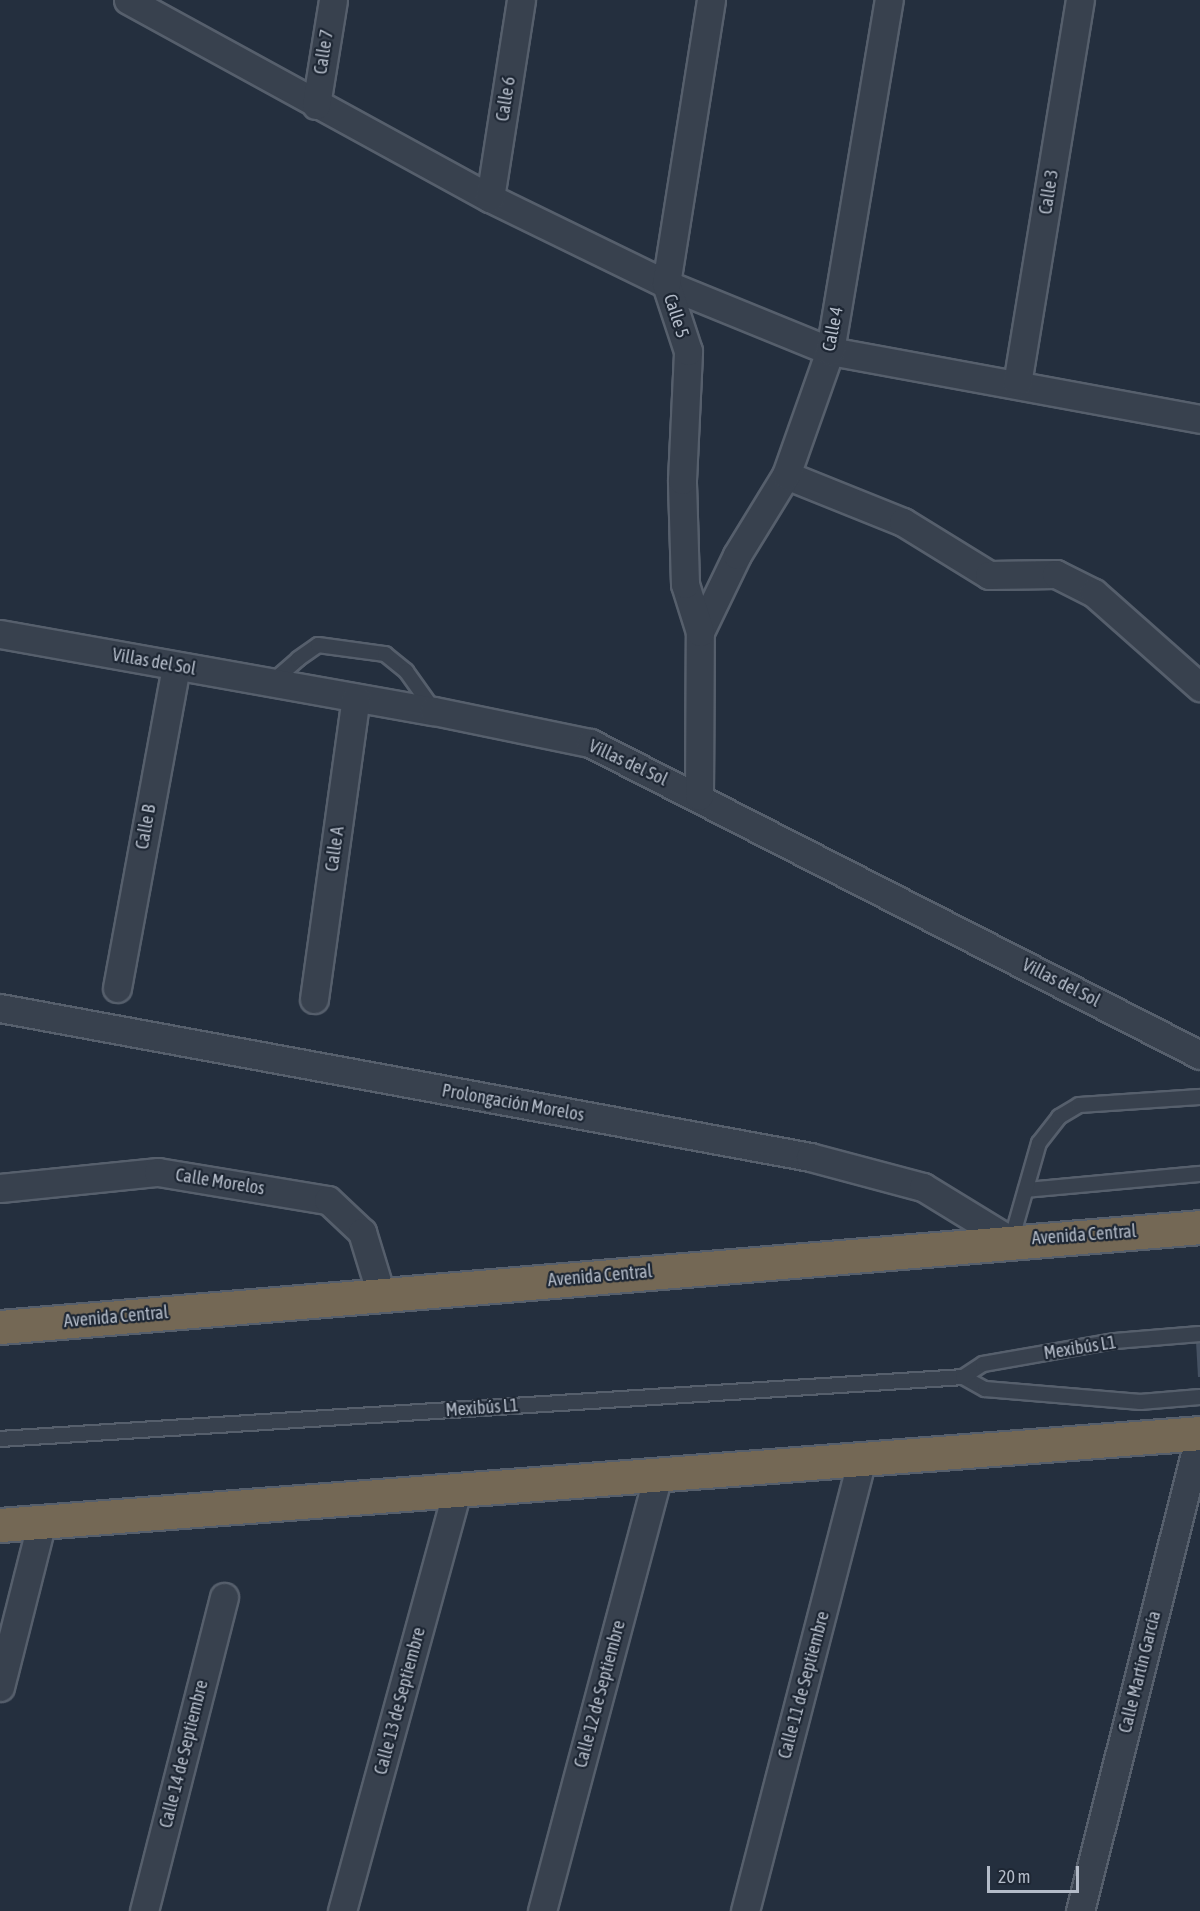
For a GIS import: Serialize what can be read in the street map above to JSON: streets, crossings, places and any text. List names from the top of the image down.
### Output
{
  "streets": {
    "highway": ["Avenida Central"],
    "street": [
      "Calle 7",
      "Calle 6",
      "Calle 3",
      "Calle 5",
      "Calle 4",
      "Villas del Sol",
      "Calle B",
      "Calle A",
      "Prolongación Morelos",
      "Calle Morelos",
      "Calle Martín García",
      "Calle 11 de Septiembre",
      "Calle 12 de Septiembre",
      "Calle 13 de Septiembre",
      "Calle 14 de Septiembre"
    ],
    "lane": ["Mexibús L1"]
  },
  "crossings": [
    ["Calle 5", "Calle 4"],
    ["Villas del Sol", "Calle B"],
    ["Villas del Sol", "Calle A"],
    ["Prolongación Morelos", "Avenida Central"],
    ["Calle Morelos", "Avenida Central"]
  ],
  "scale_bar": "20 m"
}
